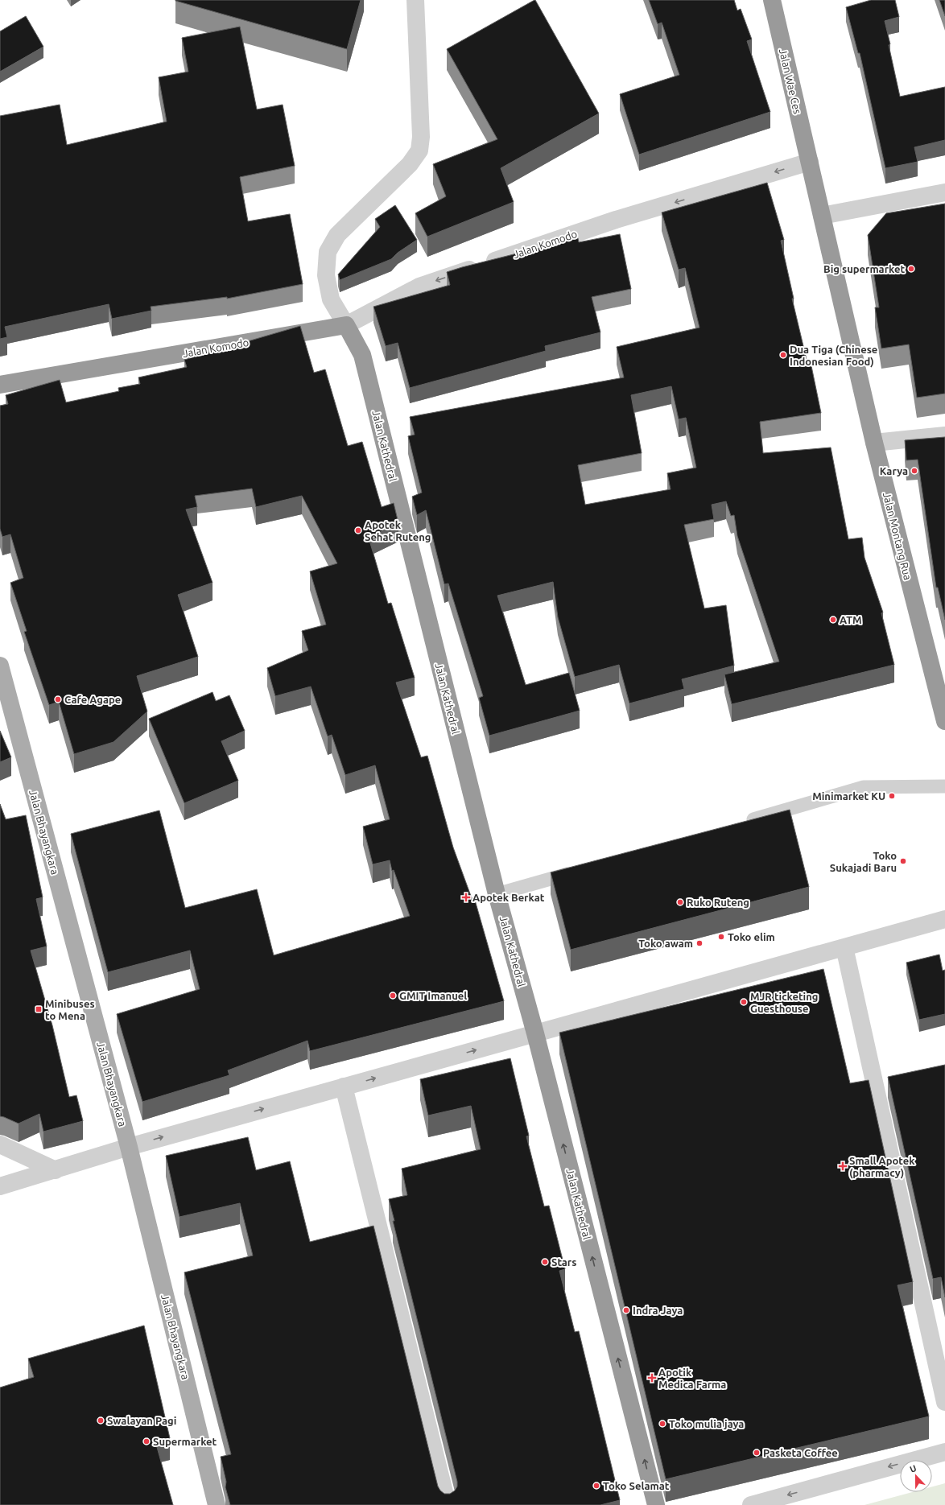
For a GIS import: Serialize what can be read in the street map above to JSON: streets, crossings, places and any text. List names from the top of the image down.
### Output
{
  "streets": {
    "highway": [
      "Jalan Wae Ces",
      "Jalan Komodo",
      "Jalan Kathedral",
      "Jalan Montang Rua"
    ],
    "main road": ["Jalan Bhayangkara"]
  },
  "crossings": [
    ["Jalan Wae Ces", "Jalan Komodo"],
    ["Jalan Wae Ces", "Jalan Montang Rua"],
    ["Jalan Komodo", "Jalan Kathedral"],
    ["Jalan Komodo", "Jalan Montang Rua"]
  ],
  "one_way": ["Jalan Komodo", "Jalan Kathedral"],
  "places": {
    "other": [
      "Big supermarket",
      "Dua Tiga (Chinese Indonesian Food)",
      "Karya",
      "Apotek Sehat Ruteng",
      "ATM",
      "Cafe Agape",
      "Minimarket KU",
      "Toko Sukajadi Baru",
      "Ruko Ruteng",
      "Toko elim",
      "Toko awam",
      "GMIT Imanuel",
      "MJR ticketing Guesthouse",
      "Stars",
      "Indra Jaya",
      "Swalayan Pagi",
      "Toko mulia jaya",
      "Supermarket",
      "Pasketa Coffee",
      "Toko Selamat"
    ],
    "health": ["Apotek Berkat", "Small Apotek (pharmacy)", "Apotik Medica Farma"],
    "transit": ["Minibuses to Mena"]
  },
  "north": "top"
}
